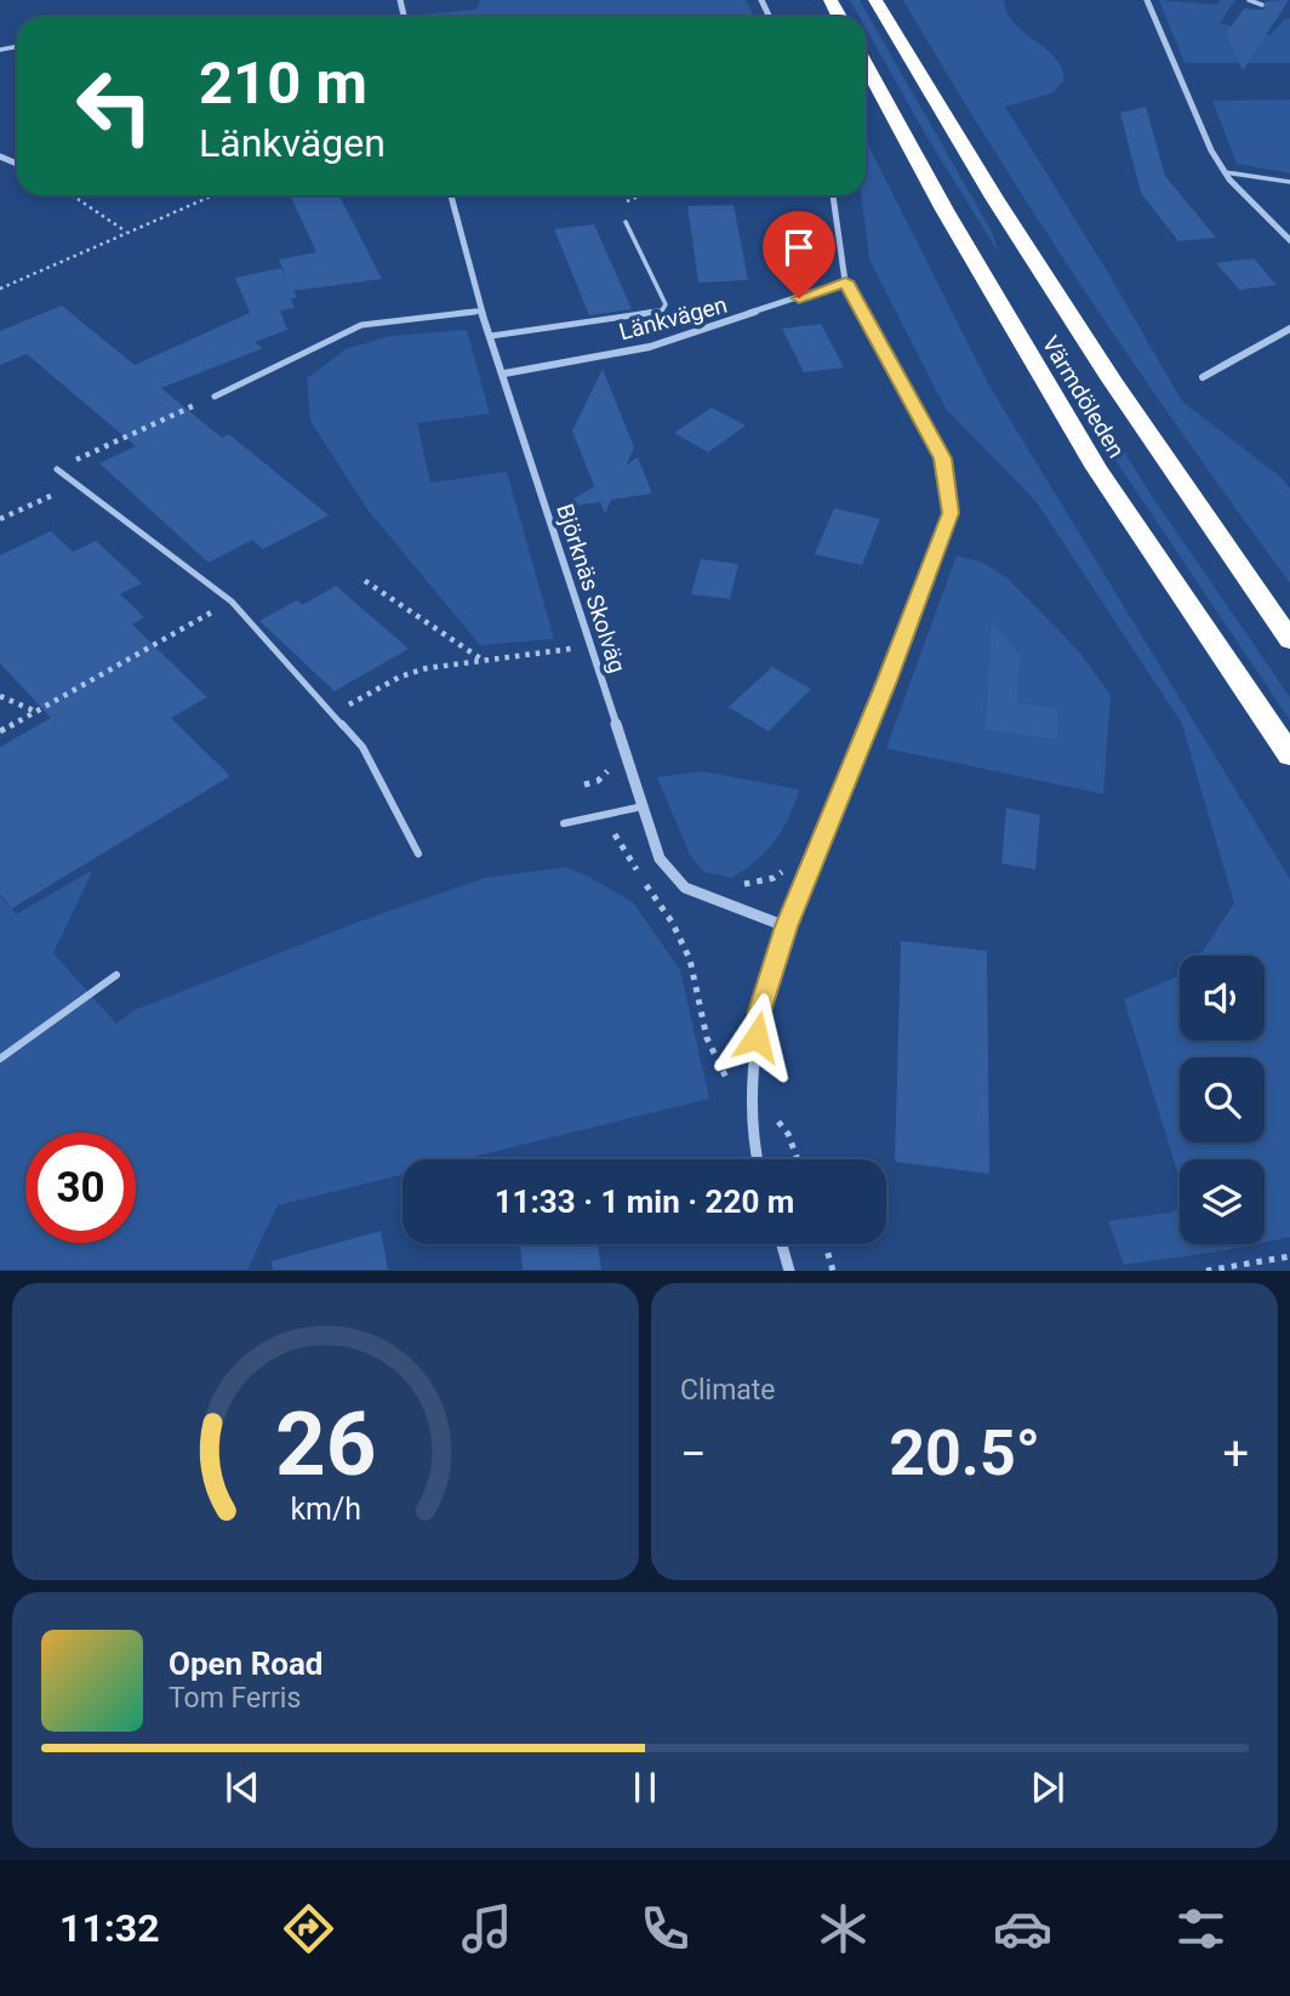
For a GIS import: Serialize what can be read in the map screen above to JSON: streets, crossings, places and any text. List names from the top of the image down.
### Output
{
  "streets": {
    "highway": ["Värmdöleden"],
    "street": ["Länkvägen", "Björknäs Skolväg"]
  },
  "crossings": [
    ["Länkvägen", "Björknäs Skolväg"]
  ],
  "page": {
    "turn": ["210 m", "Länkvägen"],
    "limit": "30",
    "trip": "11:33 · 1 min · 220 m",
    "tile": "Climate",
    "heat": ["−", "20.5°", "+"],
    "song": ["Open Road", "Tom Ferris"],
    "tabs": "11:32",
    "gauge": ["26", "km/h"]
  }
}
